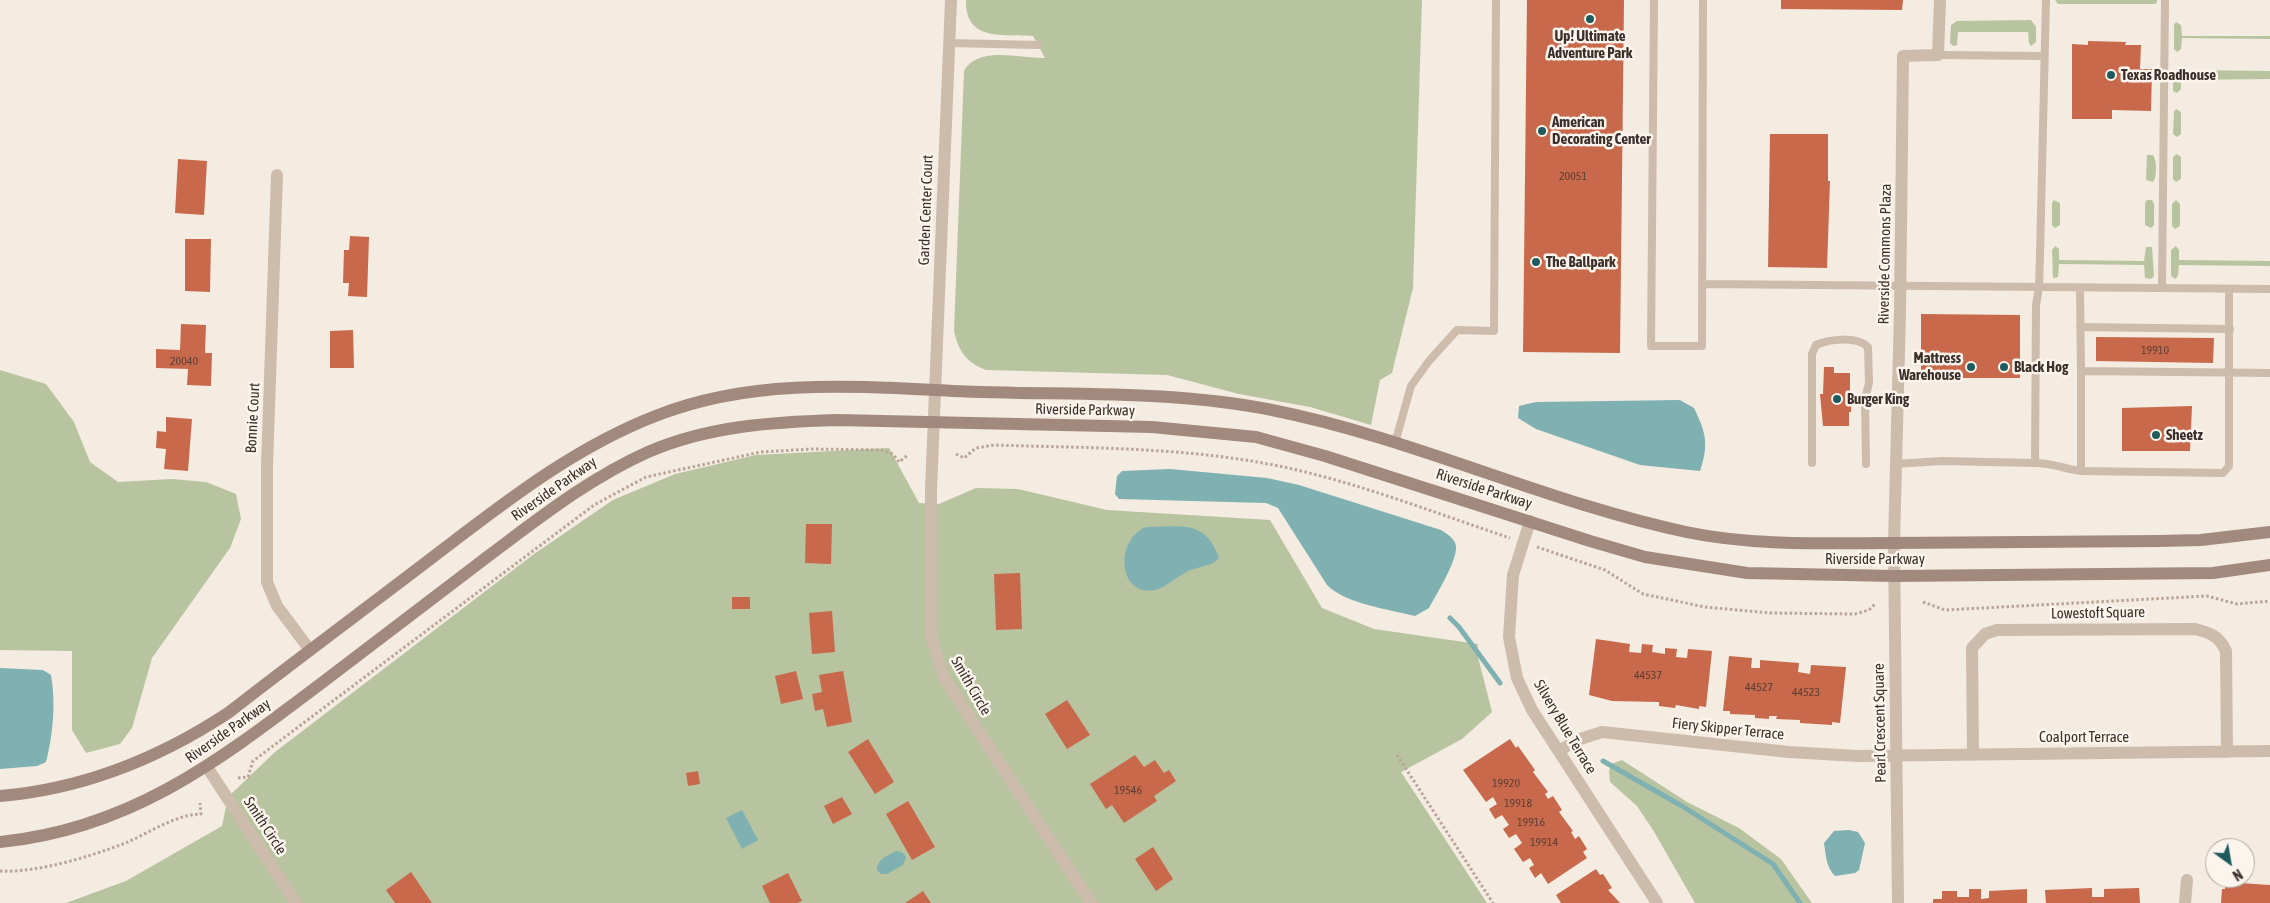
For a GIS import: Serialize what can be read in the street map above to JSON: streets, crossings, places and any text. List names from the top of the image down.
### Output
{
  "streets": {
    "main road": ["Riverside Parkway"],
    "street": [
      "Garden Center Court",
      "Riverside Commons Plaza",
      "Bonnie Court",
      "Lowestoft Square",
      "Smith Circle",
      "Pearl Crescent Square",
      "Silvery Blue Terrace",
      "Fiery Skipper Terrace",
      "Coalport Terrace"
    ]
  },
  "crossings": [
    ["Garden Center Court", "Riverside Parkway"],
    ["Garden Center Court", "Smith Circle"],
    ["Riverside Commons Plaza", "Riverside Parkway"],
    ["Riverside Commons Plaza", "Pearl Crescent Square"],
    ["Riverside Parkway", "Bonnie Court"],
    ["Riverside Parkway", "Smith Circle"],
    ["Riverside Parkway", "Pearl Crescent Square"],
    ["Riverside Parkway", "Silvery Blue Terrace"],
    ["Lowestoft Square", "Coalport Terrace"],
    ["Pearl Crescent Square", "Fiery Skipper Terrace"],
    ["Pearl Crescent Square", "Coalport Terrace"],
    ["Silvery Blue Terrace", "Fiery Skipper Terrace"],
    ["Fiery Skipper Terrace", "Coalport Terrace"]
  ],
  "places": [
    "Up! Ultimate Adventure Park",
    "Texas Roadhouse",
    "American Decorating Center",
    "The Ballpark",
    "Mattress Warehouse",
    "Black Hog",
    "Burger King",
    "Sheetz"
  ],
  "house_numbers": [
    "20051",
    "19910",
    "20040",
    "44537",
    "44527",
    "44523",
    "19920",
    "19546",
    "19918",
    "19916",
    "19914"
  ],
  "north": "bottom right"
}
